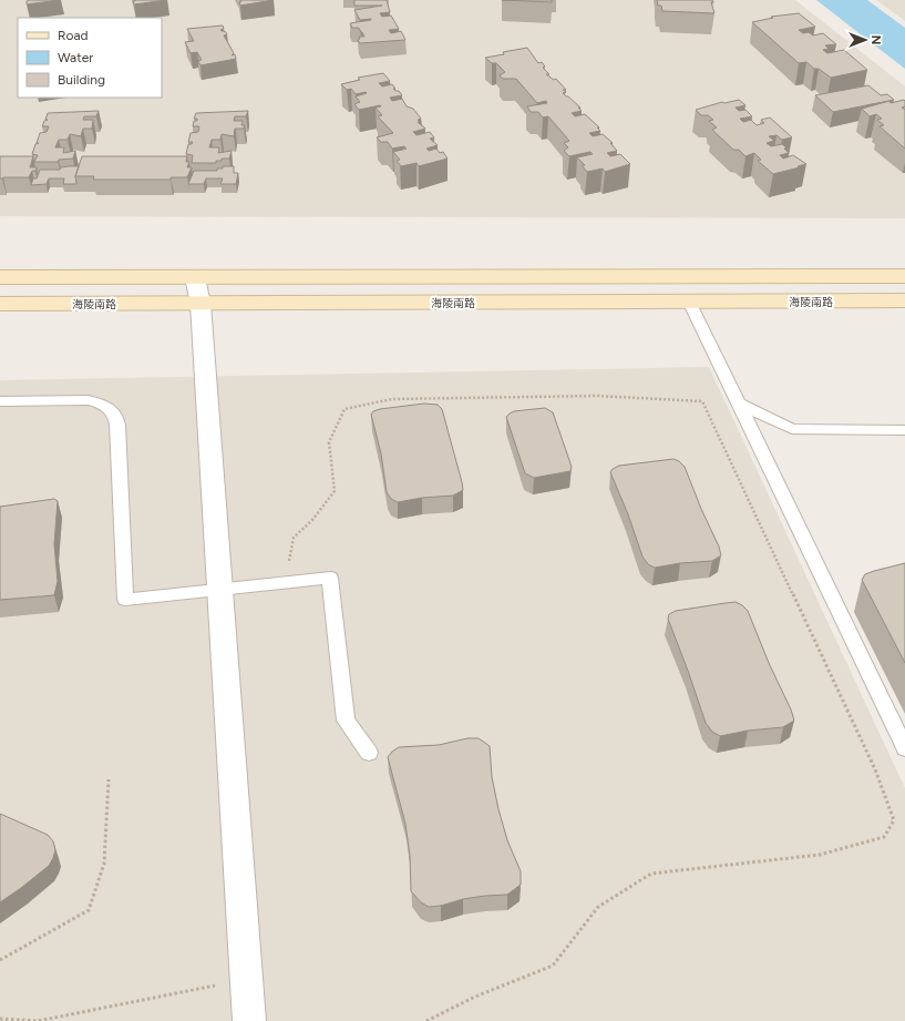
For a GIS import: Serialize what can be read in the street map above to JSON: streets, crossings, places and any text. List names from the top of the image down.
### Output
{
  "streets": {
    "main road": ["海陵南路"]
  },
  "legend": ["Road", "Water", "Building"],
  "north": "right"
}
